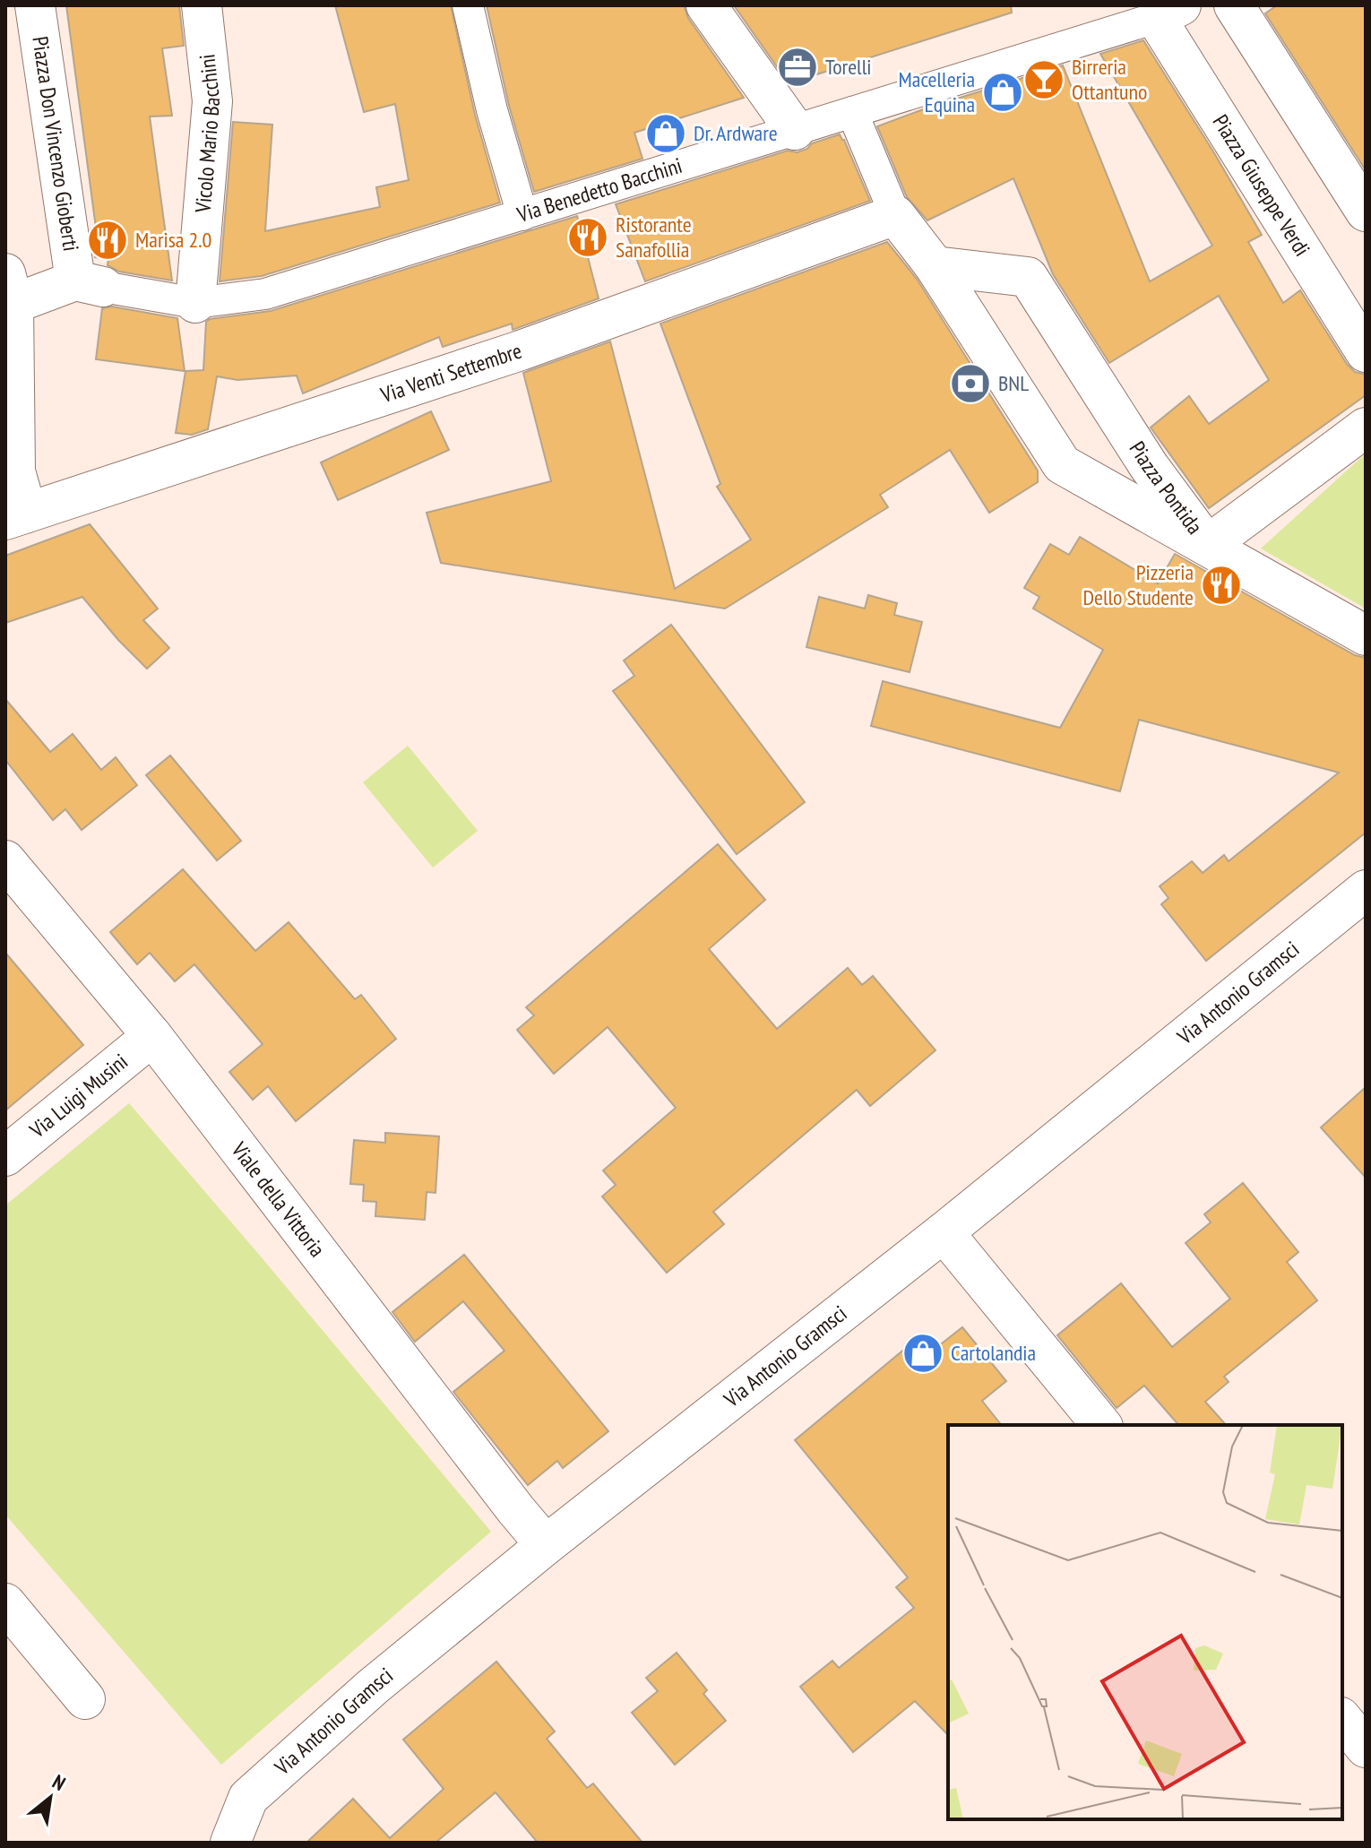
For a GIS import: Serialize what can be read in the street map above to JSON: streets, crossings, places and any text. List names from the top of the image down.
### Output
{
  "streets": {
    "street": [
      "Vicolo Mario Bacchini",
      "Piazza Don Vincenzo Gioberti",
      "Piazza Giuseppe Verdi",
      "Via Benedetto Bacchini",
      "Via Venti Settembre",
      "Piazza Pontida",
      "Via Antonio Gramsci",
      "Via Luigi Musini",
      "Viale della Vittoria"
    ]
  },
  "crossings": [
    ["Vicolo Mario Bacchini", "Via Benedetto Bacchini"],
    ["Piazza Don Vincenzo Gioberti", "Via Benedetto Bacchini"],
    ["Piazza Giuseppe Verdi", "Via Benedetto Bacchini"],
    ["Via Venti Settembre", "Piazza Pontida"],
    ["Via Antonio Gramsci", "Viale della Vittoria"],
    ["Via Luigi Musini", "Viale della Vittoria"]
  ],
  "places": {
    "office": ["Torelli"],
    "bar": ["Birreria Ottantuno"],
    "shop": ["Macelleria Equina", "Dr. Ardware", "Cartolandia"],
    "restaurant": ["Ristorante Sanafollia", "Marisa 2.0", "Pizzeria Dello Studente"],
    "bank": ["BNL"]
  },
  "north": "top right"
}
